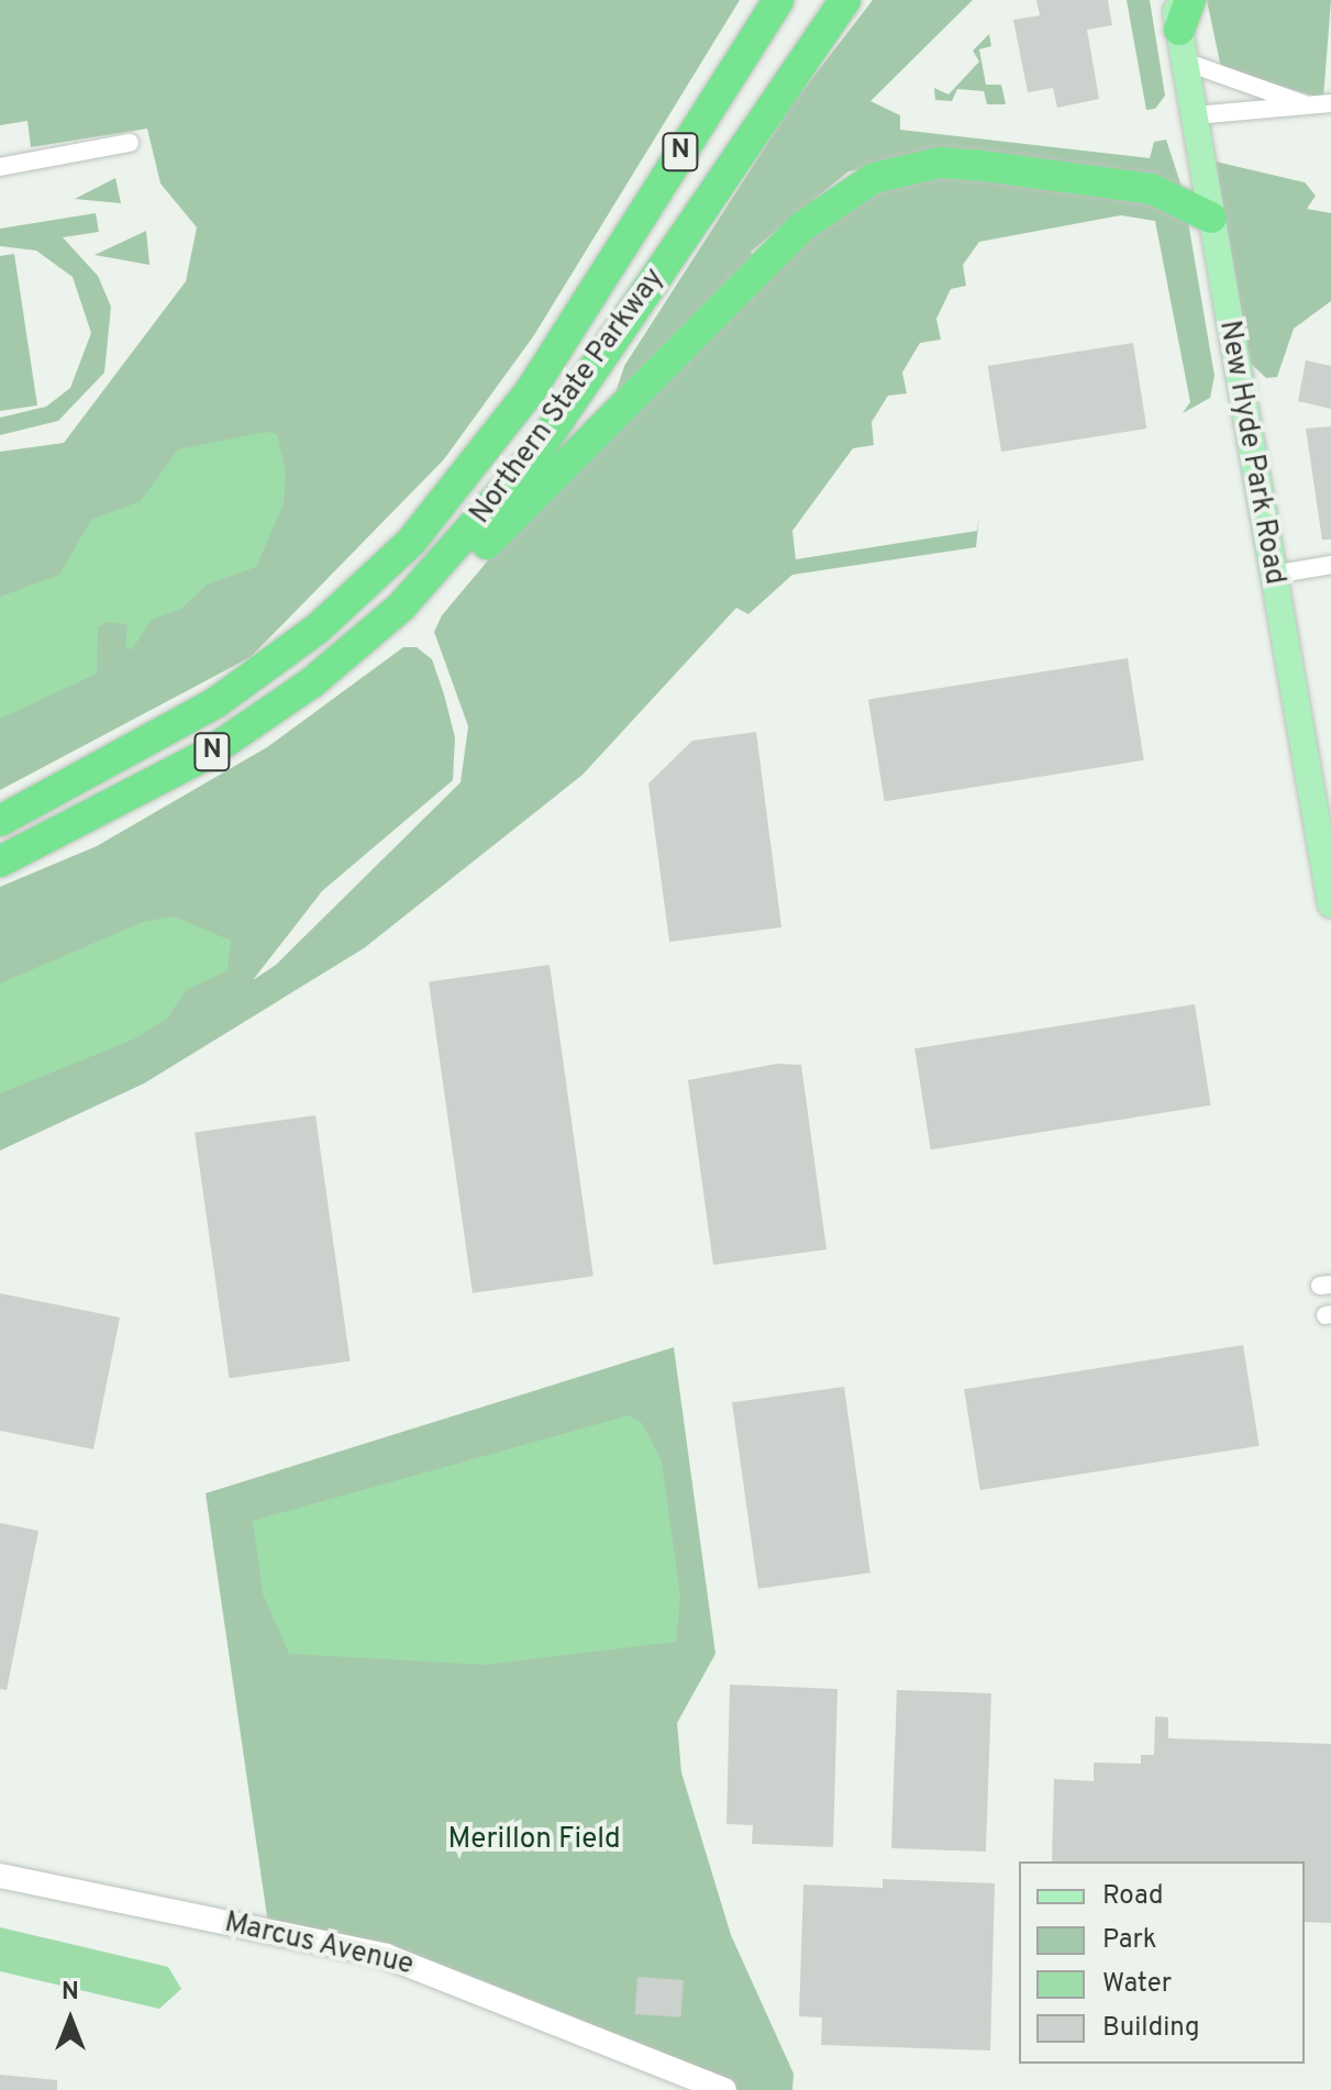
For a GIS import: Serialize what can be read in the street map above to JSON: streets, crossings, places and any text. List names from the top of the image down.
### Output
{
  "streets": {
    "highway": ["N", "Northern State Parkway"],
    "main road": ["New Hyde Park Road", "Marcus Avenue"]
  },
  "parks": ["Merillon Field"],
  "legend": [
    "Road",
    "Park",
    "Water",
    "Building"
  ],
  "north": "top"
}
